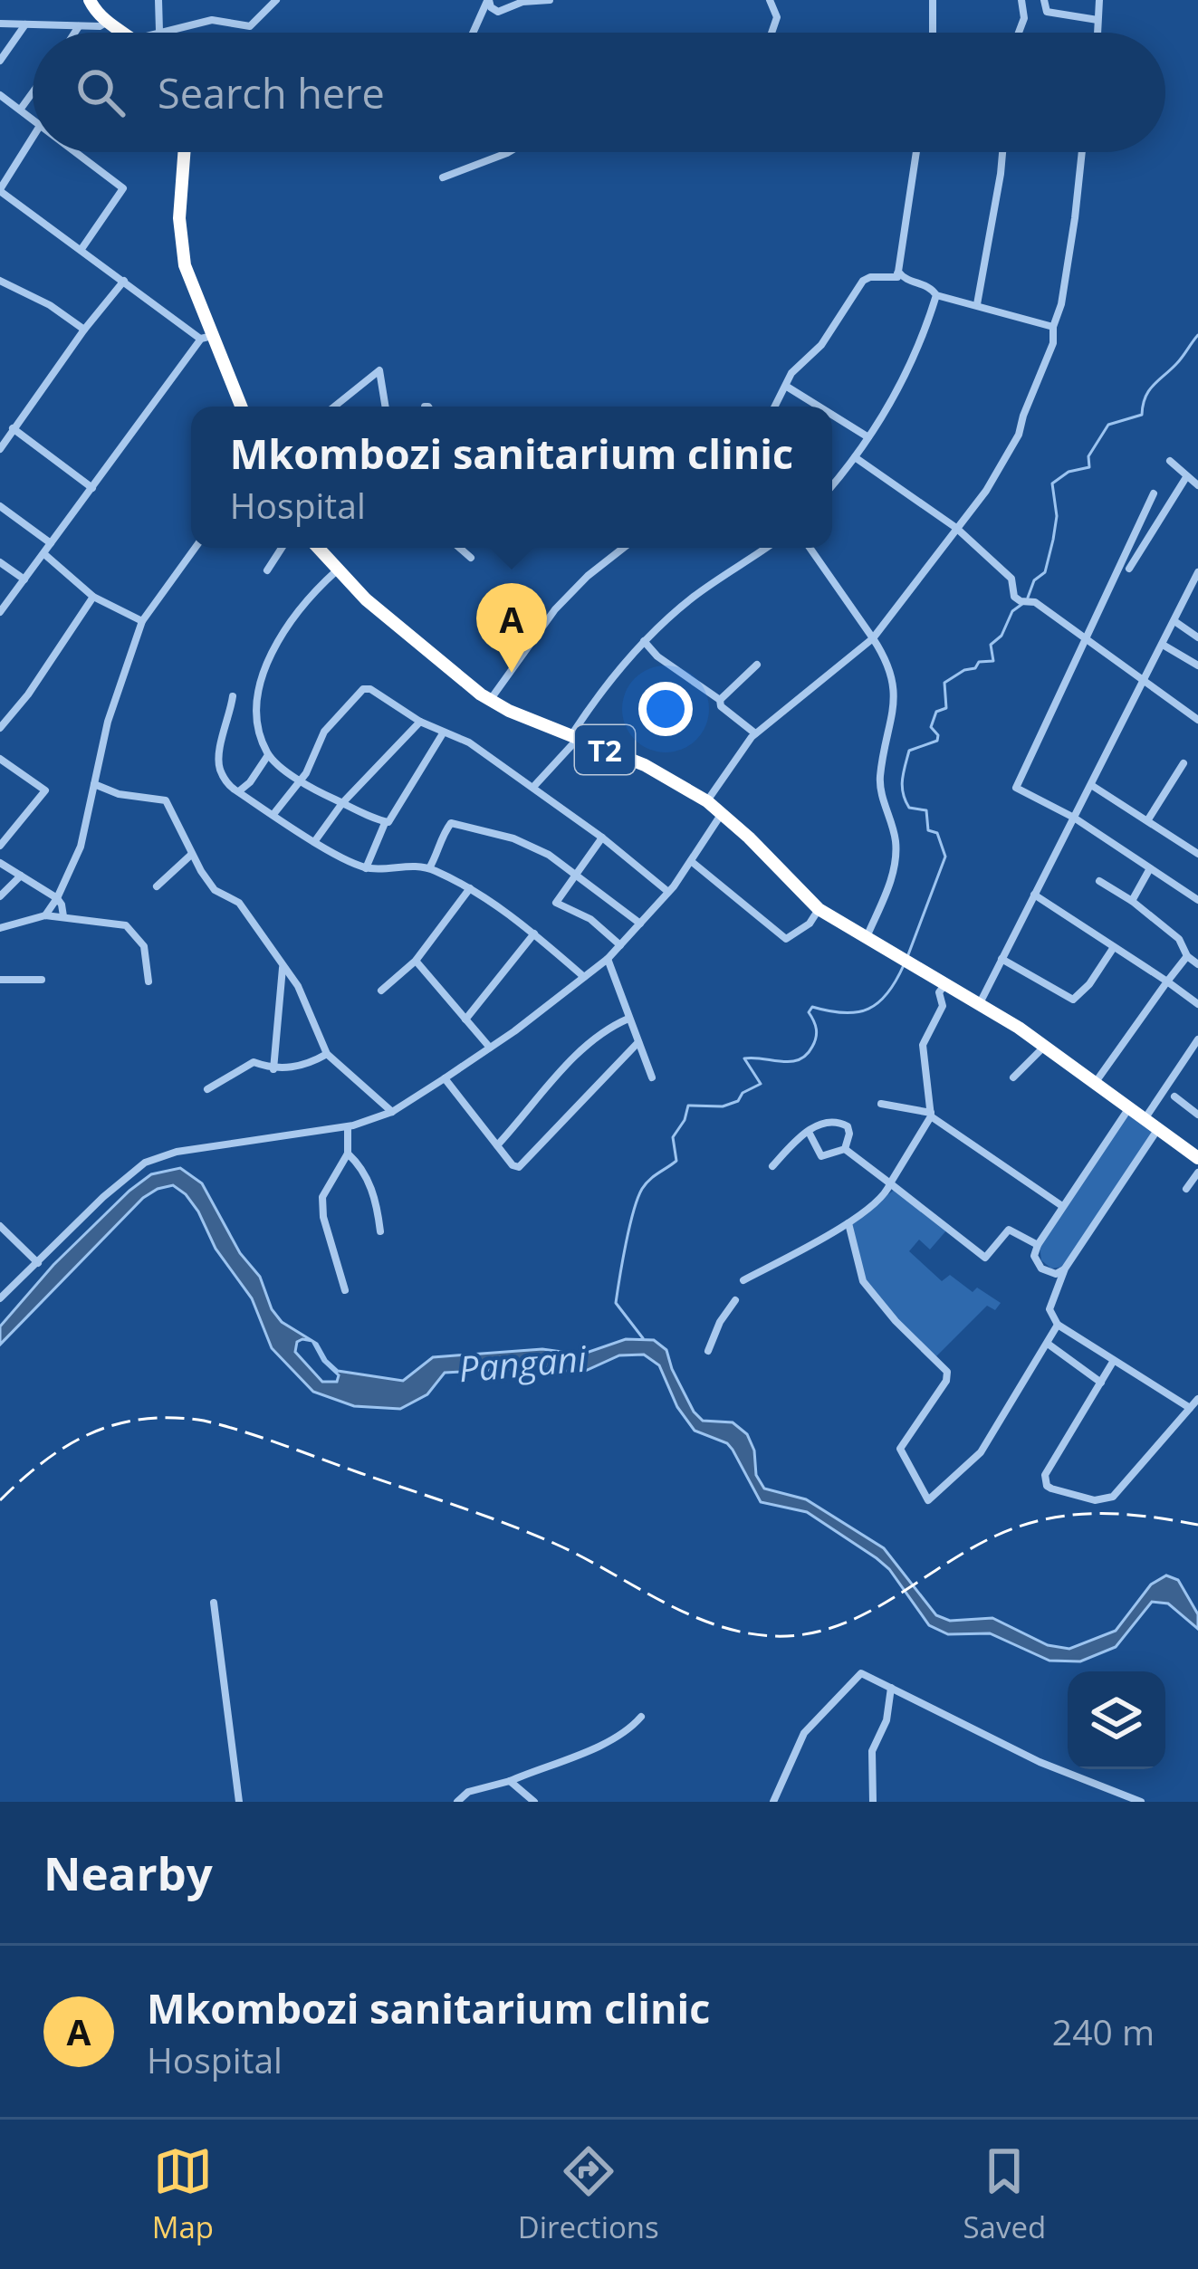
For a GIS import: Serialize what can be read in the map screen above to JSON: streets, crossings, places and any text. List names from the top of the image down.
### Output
{
  "streets": {
    "highway": ["T2"]
  },
  "water": ["Pangani"],
  "page": {
    "search": "Search here",
    "popup": ["Mkombozi sanitarium clinic", "Hospital"],
    "pins": "A",
    "heading": "Nearby",
    "list": [
      {
        "mark": "A",
        "name": "Mkombozi sanitarium clinic",
        "note": "Hospital",
        "value": "240 m"
      }
    ],
    "nav": ["Map", "Directions", "Saved"]
  }
}
